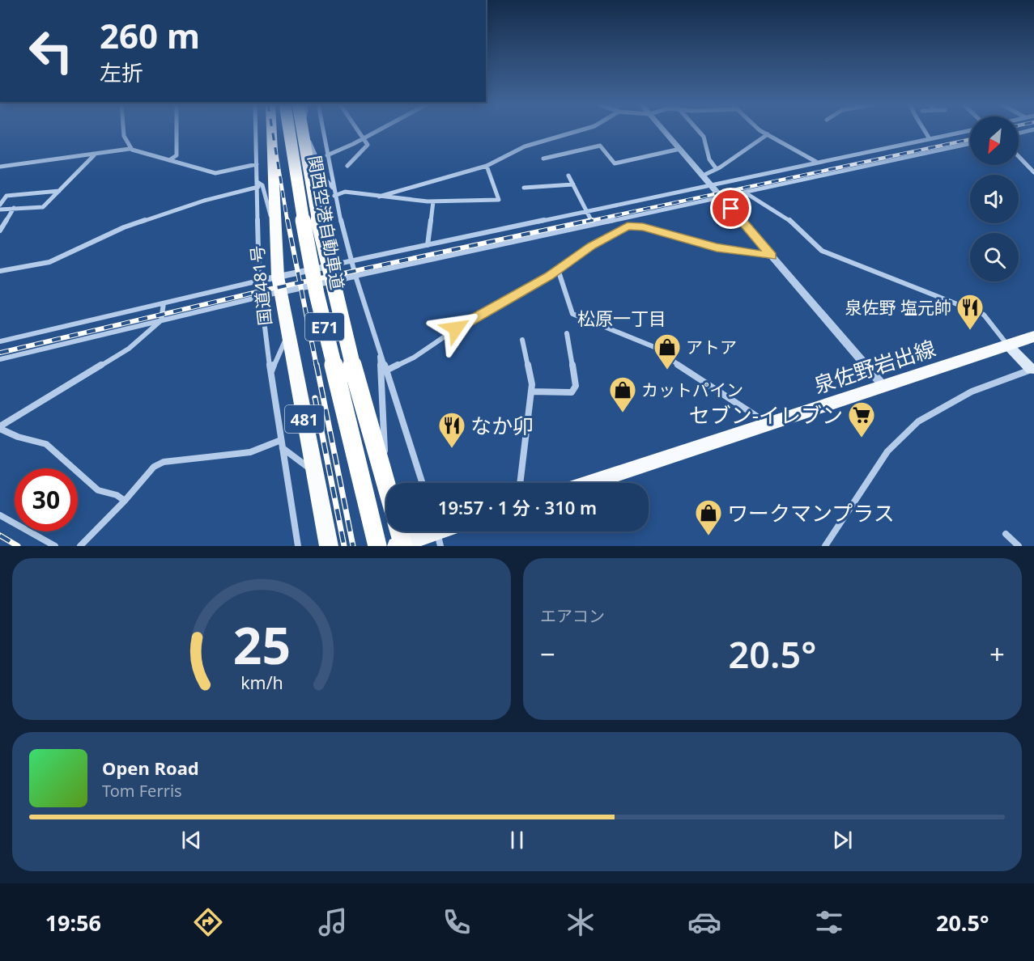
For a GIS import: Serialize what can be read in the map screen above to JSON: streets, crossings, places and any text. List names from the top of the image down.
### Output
{
  "streets": {
    "highway": [
      "関西空港自動車道",
      "国道481号",
      "E71",
      "481"
    ],
    "main road": ["泉佐野岩出線"]
  },
  "districts": ["松原一丁目"],
  "places": {
    "restaurant": ["泉佐野 塩元帥", "なか卯"],
    "shop": ["アトア", "カットパイン", "ワークマンプラス"],
    "supermarket": ["セブン-イレブン"]
  },
  "north": "bottom left",
  "page": {
    "turn": ["260 m", "左折"],
    "limit": "30",
    "trip": "19:57 · 1 分 · 310 m",
    "tile": "エアコン",
    "heat": ["−", "20.5°", "+"],
    "song": ["Open Road", "Tom Ferris"],
    "tabs": ["19:56", "20.5°"],
    "gauge": ["25", "km/h"]
  }
}
